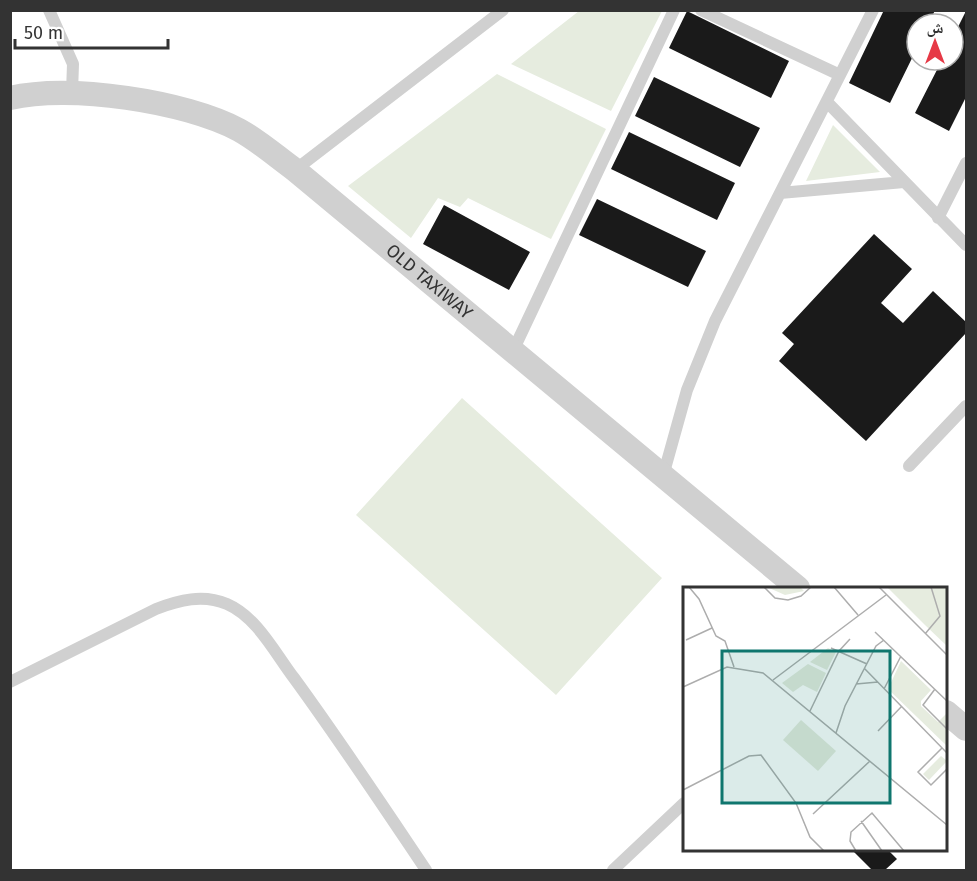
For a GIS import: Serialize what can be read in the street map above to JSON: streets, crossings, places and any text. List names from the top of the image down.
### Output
{
  "streets": {
    "street": ["OLD TAXIWAY"]
  },
  "scale_bar": "50 m",
  "north": "top"
}
